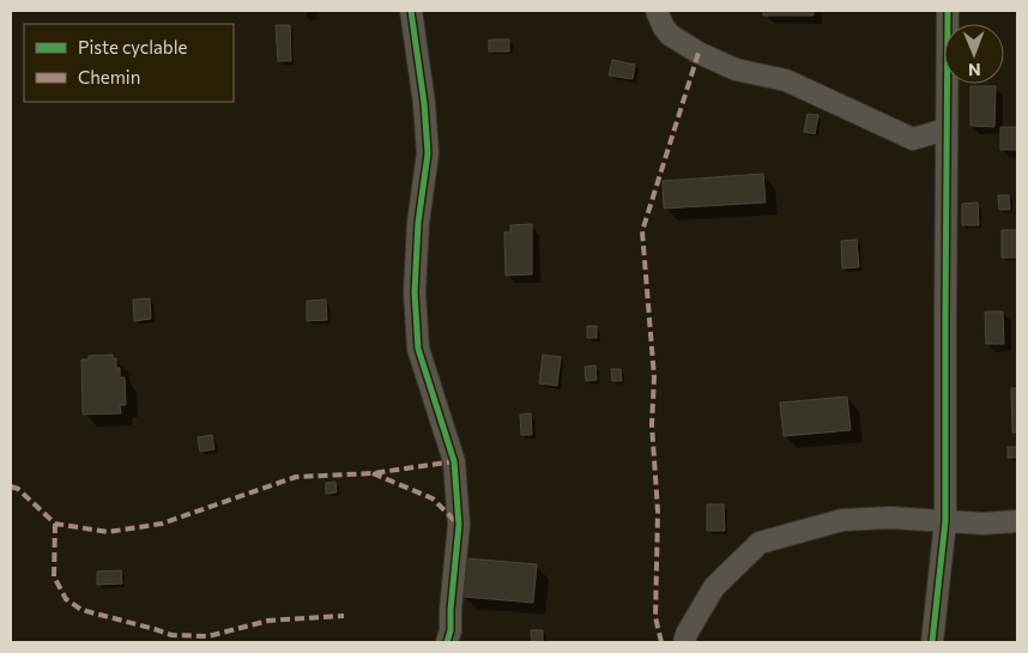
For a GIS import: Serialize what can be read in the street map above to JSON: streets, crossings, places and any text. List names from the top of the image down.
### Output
{
  "legend": ["Piste cyclable", "Chemin"],
  "north": "bottom"
}
